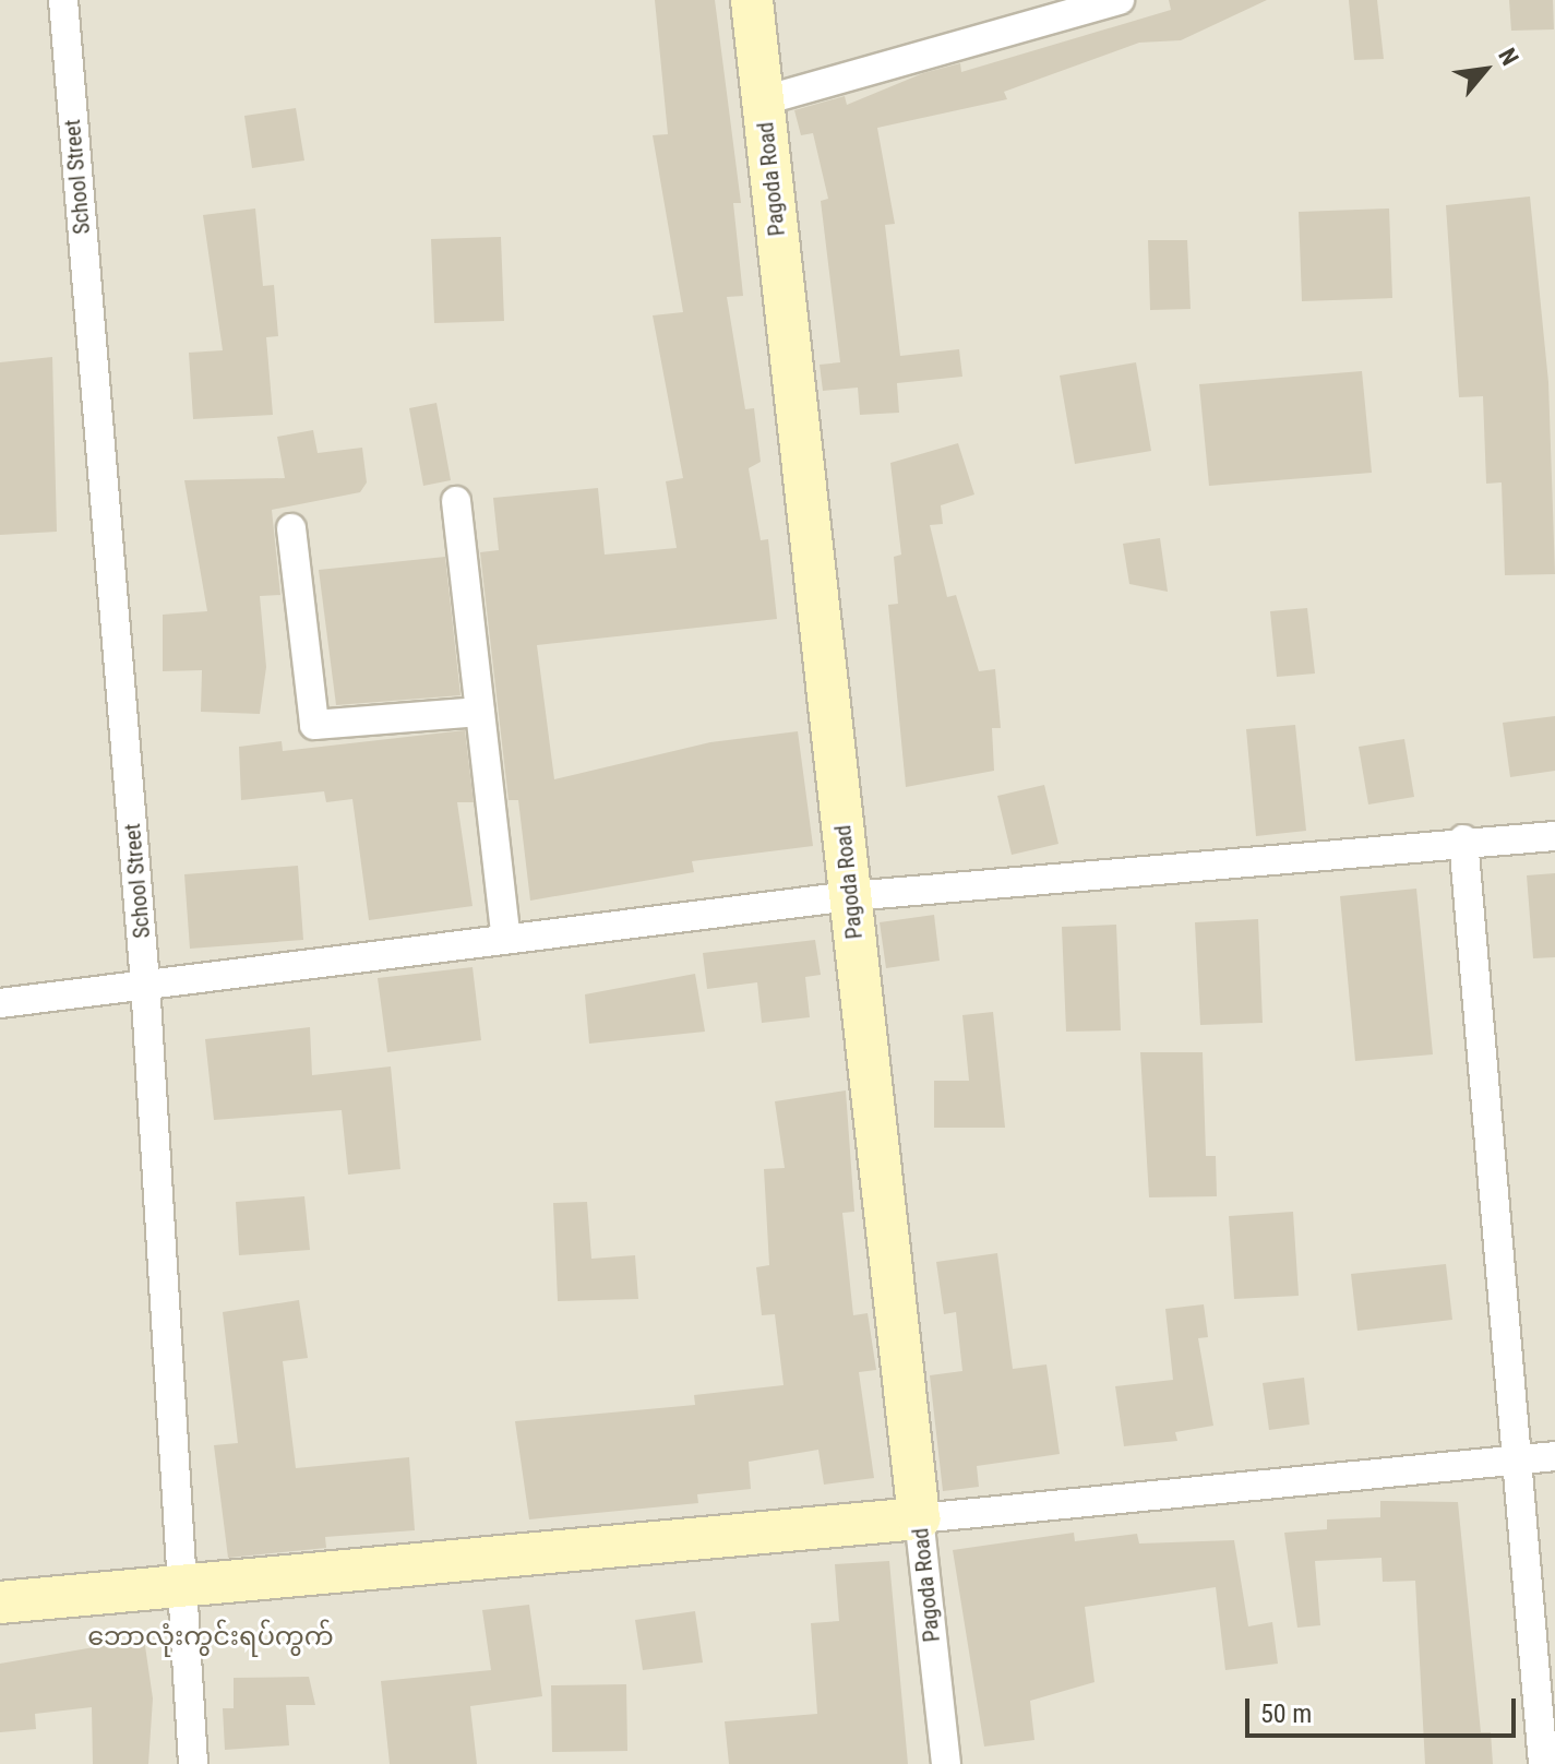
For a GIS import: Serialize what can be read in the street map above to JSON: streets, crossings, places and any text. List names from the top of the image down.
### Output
{
  "streets": {
    "main road": ["Pagoda Road"],
    "street": ["School Street"]
  },
  "districts": ["ဘောလုံးကွင်းရပ်ကွက်"],
  "scale_bar": "50 m",
  "north": "top right"
}
